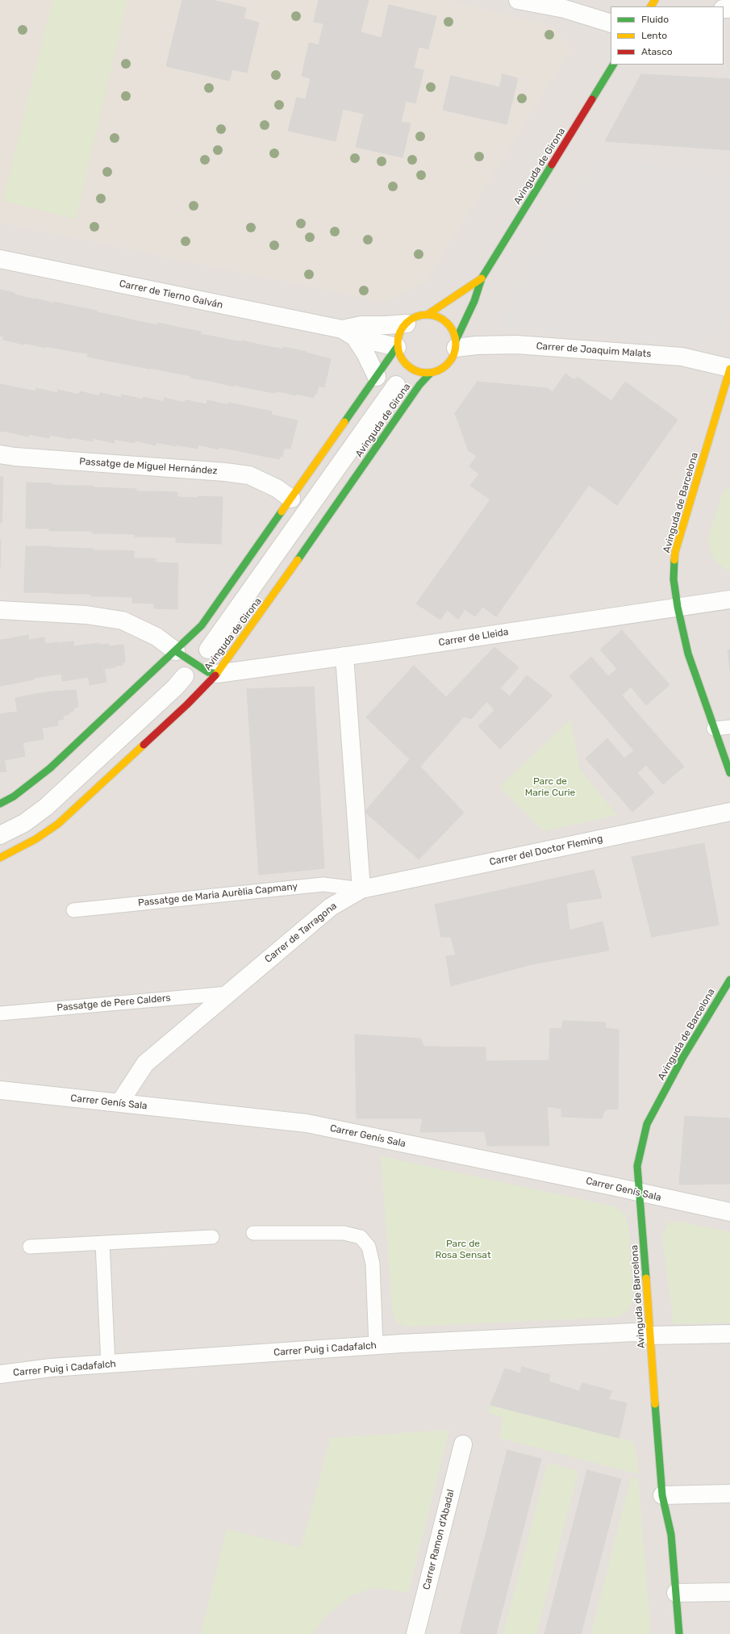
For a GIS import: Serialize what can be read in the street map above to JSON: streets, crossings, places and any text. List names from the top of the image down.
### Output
{
  "streets": {
    "main road": ["Avinguda de Girona", "Avinguda de Barcelona"],
    "street": [
      "Carrer de Tierno Galván",
      "Carrer de Joaquim Malats",
      "Passatge de Miguel Hernández",
      "Carrer de Lleida",
      "Carrer del Doctor Fleming",
      "Carrer de Tarragona",
      "Carrer Genís Sala",
      "Carrer Puig i Cadafalch",
      "Carrer Ramon d'Abadal"
    ],
    "lane": ["Passatge de Maria Aurèlia Capmany", "Passatge de Pere Calders"]
  },
  "crossings": [
    ["Avinguda de Girona", "Carrer de Tierno Galván"],
    ["Avinguda de Girona", "Carrer de Joaquim Malats"],
    ["Avinguda de Girona", "Carrer de Lleida"],
    ["Carrer de Tierno Galván", "Carrer de Joaquim Malats"],
    ["Carrer de Joaquim Malats", "Avinguda de Barcelona"],
    ["Avinguda de Barcelona", "Carrer de Lleida"],
    ["Avinguda de Barcelona", "Carrer Genís Sala"],
    ["Avinguda de Barcelona", "Carrer Puig i Cadafalch"],
    ["Carrer del Doctor Fleming", "Passatge de Maria Aurèlia Capmany"],
    ["Carrer del Doctor Fleming", "Carrer de Tarragona"],
    ["Passatge de Maria Aurèlia Capmany", "Carrer de Tarragona"],
    ["Carrer de Tarragona", "Passatge de Pere Calders"],
    ["Carrer de Tarragona", "Carrer Genís Sala"]
  ],
  "parks": ["Parc de Marie Curie", "Parc de Rosa Sensat"],
  "legend": ["Fluido", "Lento", "Atasco"]
}
